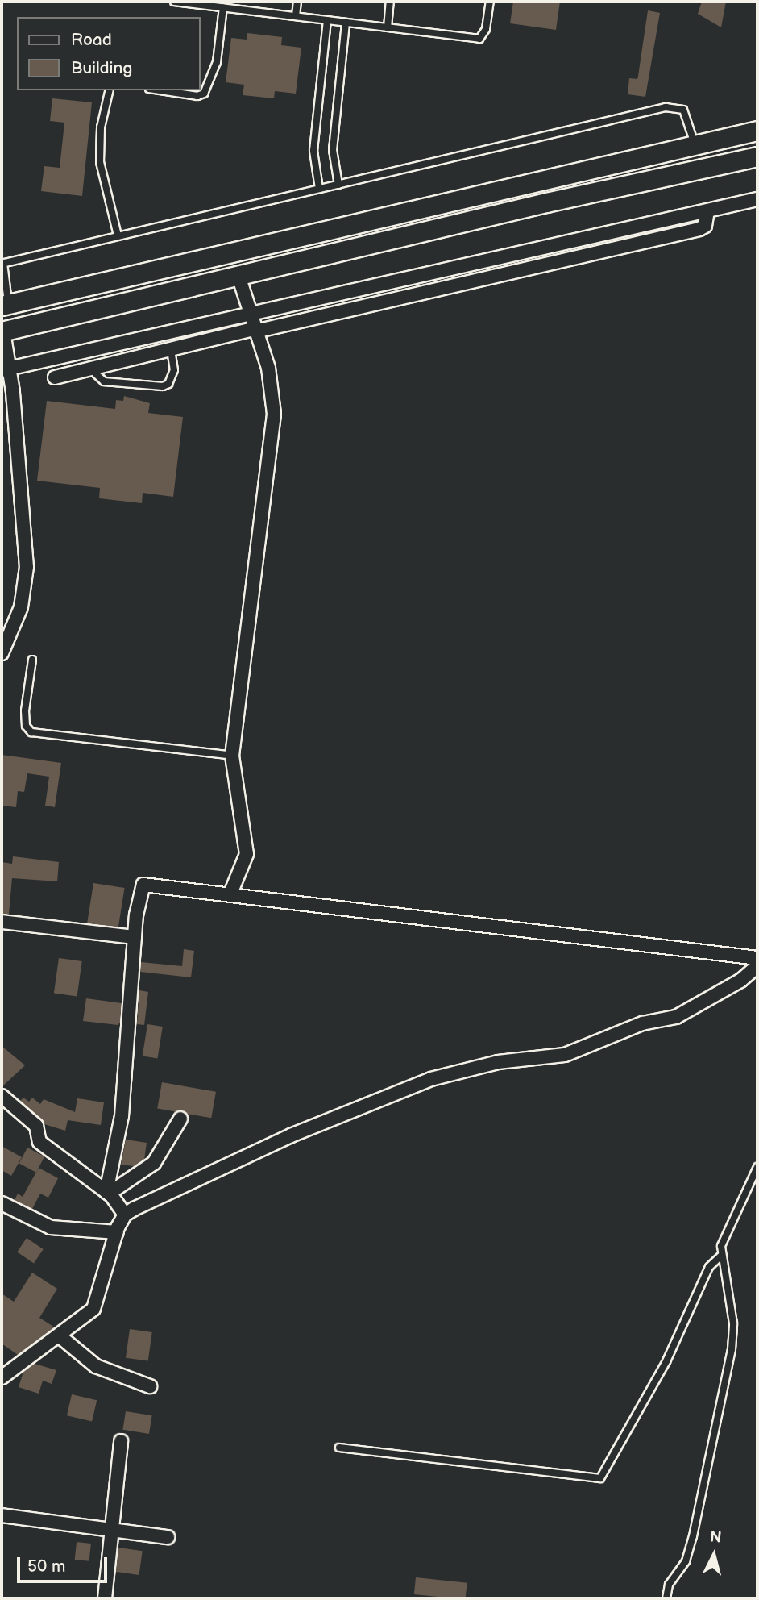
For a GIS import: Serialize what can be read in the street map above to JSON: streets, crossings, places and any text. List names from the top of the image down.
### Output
{
  "legend": ["Road", "Building"],
  "scale_bar": "50 m",
  "north": "top"
}
